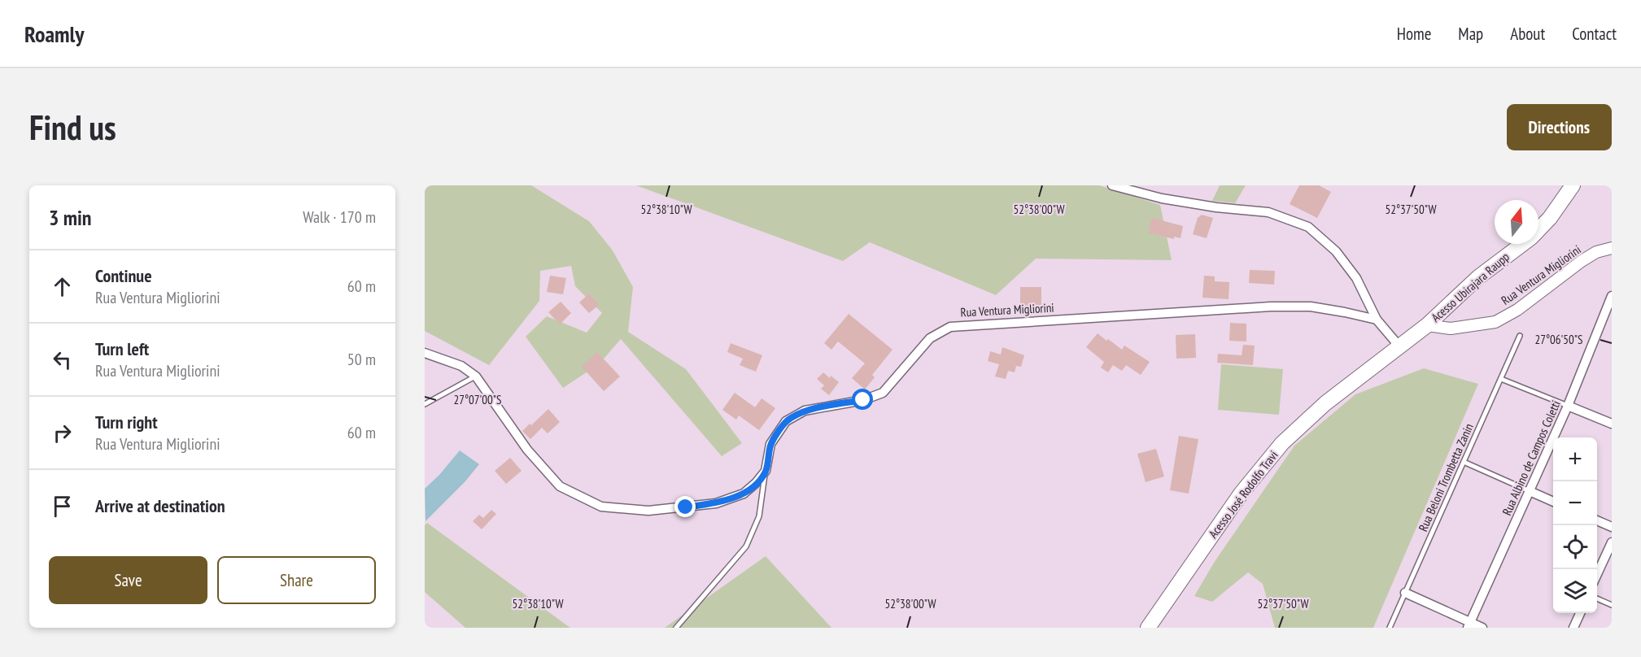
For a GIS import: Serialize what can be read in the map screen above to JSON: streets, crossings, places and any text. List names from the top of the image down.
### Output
{
  "streets": {
    "highway": ["Acesso Ubirajara Raupp", "Acesso José Rodolfo Travi"],
    "street": ["Rua Ventura Migliorini", "Rua Albino de Campos Coletti"],
    "lane": ["Rua Beloni Trombetta Zanin"]
  },
  "crossings": [
    ["Rua Ventura Migliorini", "Acesso Ubirajara Raupp"],
    ["Rua Ventura Migliorini", "Acesso José Rodolfo Travi"],
    ["Acesso Ubirajara Raupp", "Acesso José Rodolfo Travi"]
  ],
  "north": "top",
  "page": {
    "header": "Roamly",
    "nav": [
      "Home",
      "Map",
      "About",
      "Contact"
    ],
    "buttons": [
      "Directions",
      ["Save", "Share"]
    ],
    "title": "Find us",
    "heading": ["3 min", "Walk · 170 m"],
    "list": [
      ["Continue", "Rua Ventura Migliorini", "60 m"],
      ["Turn left", "Rua Ventura Migliorini", "50 m"],
      ["Turn right", "Rua Ventura Migliorini", "60 m"],
      "Arrive at destination"
    ],
    "map_buttons": ["+", "−"]
  },
  "coordinates": [
    "52°38'10\"W",
    "52°38'00\"W",
    "52°37'50\"W",
    "27°06'50\"S",
    "27°07'00\"S"
  ]
}
